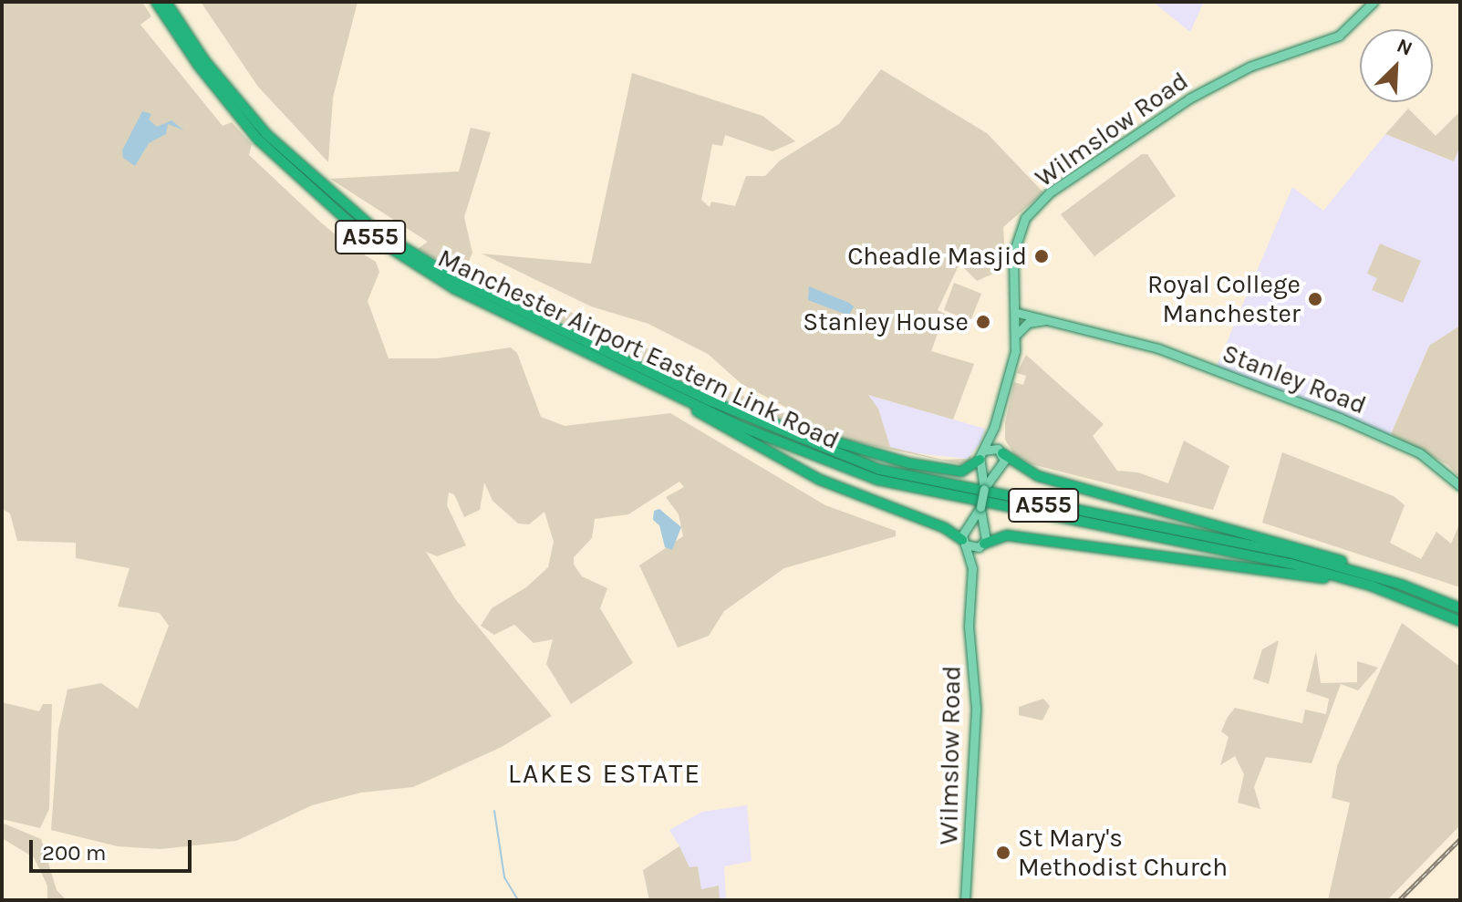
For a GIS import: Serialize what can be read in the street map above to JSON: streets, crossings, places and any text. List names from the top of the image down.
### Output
{
  "streets": {
    "highway": ["A555", "Manchester Airport Eastern Link Road"],
    "main road": ["Wilmslow Road", "Stanley Road"]
  },
  "crossings": [
    ["Wilmslow Road", "A555"],
    ["Wilmslow Road", "Stanley Road"],
    ["A555", "Manchester Airport Eastern Link Road"]
  ],
  "districts": ["LAKES ESTATE"],
  "places": [
    "Cheadle Masjid",
    "Royal College Manchester",
    "Stanley House",
    "St Mary's Methodist Church"
  ],
  "scale_bar": "200 m",
  "north": "top right"
}
